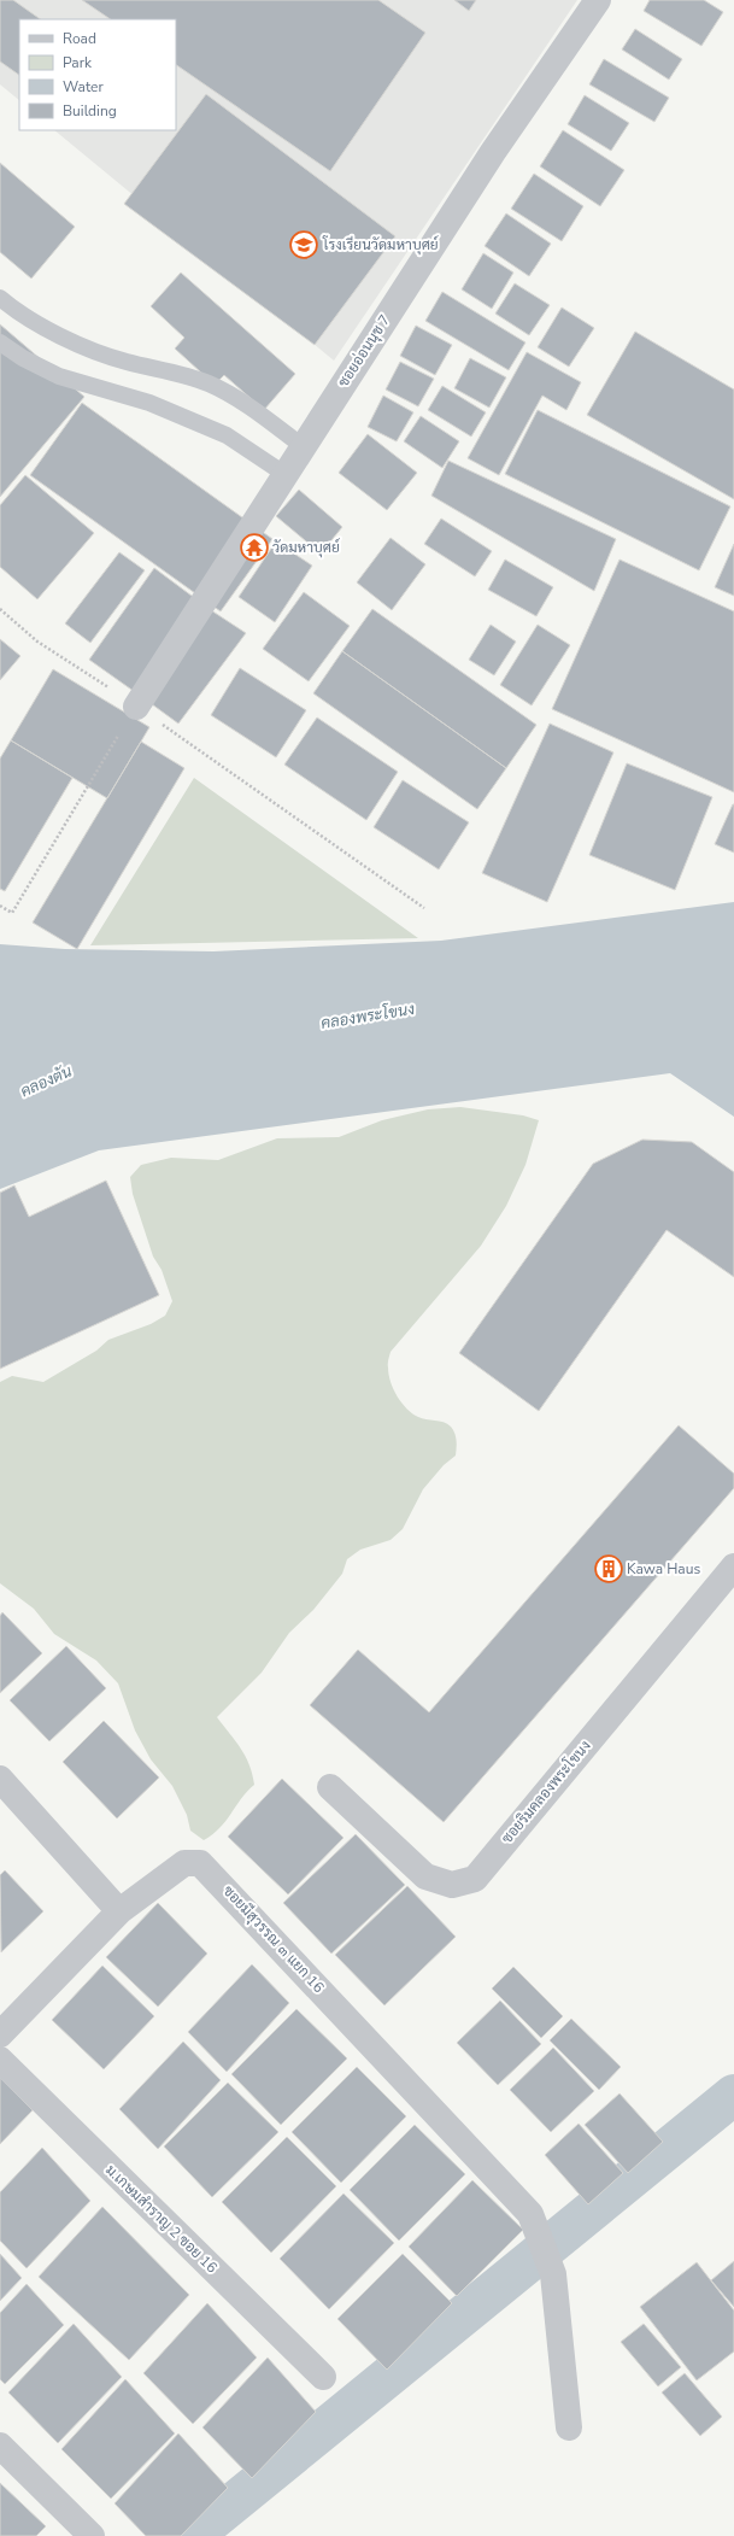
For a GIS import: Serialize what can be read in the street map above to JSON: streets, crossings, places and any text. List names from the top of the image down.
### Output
{
  "streets": {
    "street": [
      "ซอยอ่อนนุช 7",
      "ซอยริมคลองพระโขนง",
      "ซอยมีสุวรรณ ๓ แยก 16",
      "ม.เกษมสำราญ 2 ซอย 16"
    ]
  },
  "water": ["คลองพระโขนง", "คลองตัน"],
  "places": {
    "school or university": ["โรงเรียนวัดมหาบุศย์"],
    "temple": ["วัดมหาบุศย์"],
    "building": ["Kawa Haus"]
  },
  "legend": [
    "Road",
    "Park",
    "Water",
    "Building"
  ]
}
